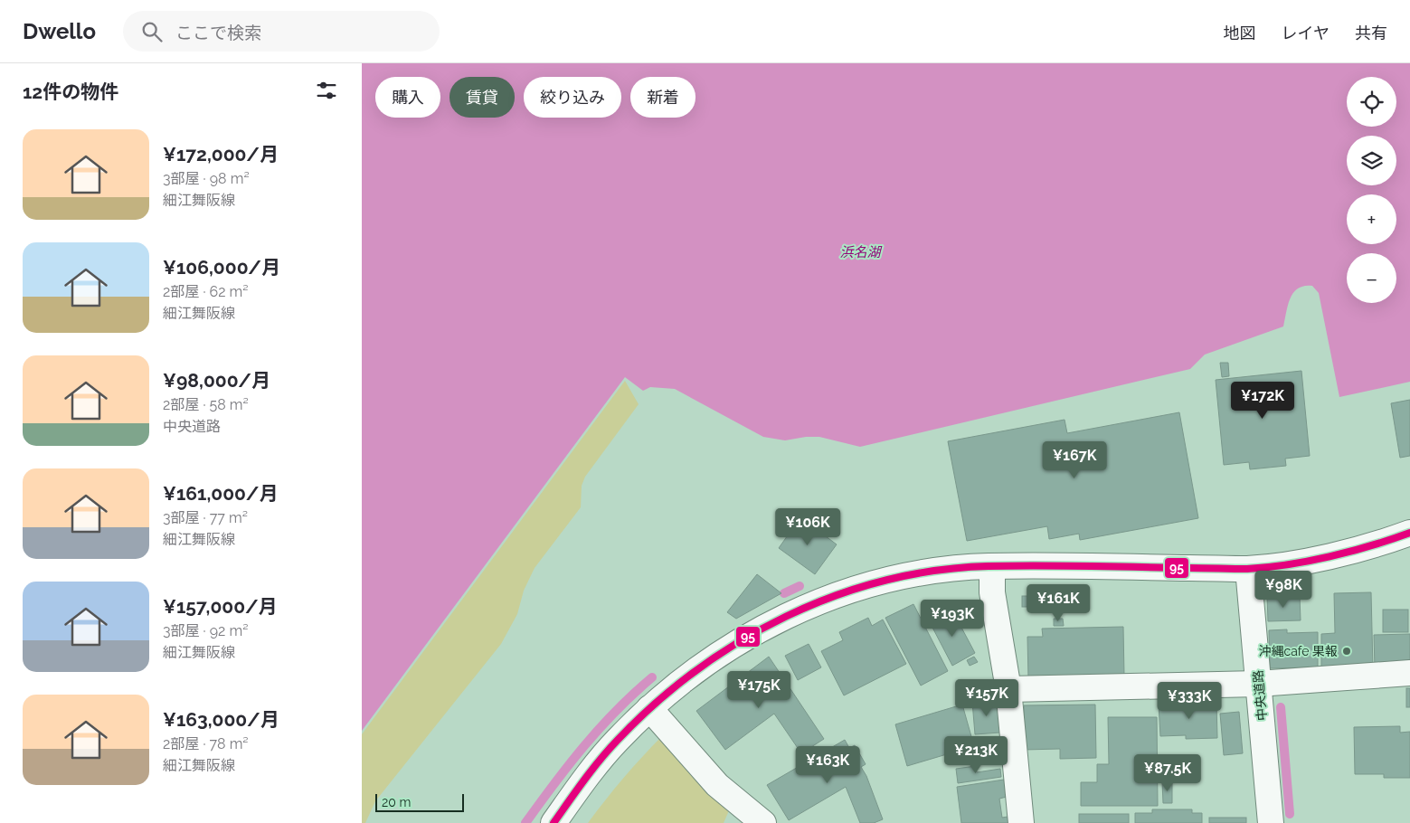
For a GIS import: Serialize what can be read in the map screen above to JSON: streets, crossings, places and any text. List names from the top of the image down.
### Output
{
  "streets": {
    "street": ["中央道路"]
  },
  "water": ["浜名湖"],
  "places": ["沖縄cafe 果報"],
  "lines": ["transit line 95"],
  "scale_bar": "20 m",
  "page": {
    "header": "Dwello",
    "search": "ここで検索",
    "nav": ["地図", "レイヤ", "共有"],
    "heading": "12件の物件",
    "map_buttons": ["+", "−"],
    "chip": [
      "購入",
      "賃貸",
      "絞り込み",
      "新着"
    ],
    "list": [
      {
        "name": "¥172,000/月",
        "note": "3部屋 · 98 m² · 細江舞阪線"
      },
      {
        "name": "¥106,000/月",
        "note": "2部屋 · 62 m² · 細江舞阪線"
      },
      {
        "name": "¥98,000/月",
        "note": "2部屋 · 58 m² · 中央道路"
      },
      {
        "name": "¥161,000/月",
        "note": "3部屋 · 77 m² · 細江舞阪線"
      },
      {
        "name": "¥157,000/月",
        "note": "3部屋 · 92 m² · 細江舞阪線"
      },
      {
        "name": "¥163,000/月",
        "note": "2部屋 · 78 m² · 細江舞阪線"
      }
    ],
    "price": [
      "¥172K",
      "¥167K",
      "¥106K",
      "¥98K",
      "¥161K",
      "¥193K",
      "¥175K",
      "¥157K",
      "¥333K",
      "¥213K",
      "¥163K",
      "¥87.5K"
    ],
    "scale": "20 m"
  }
}
